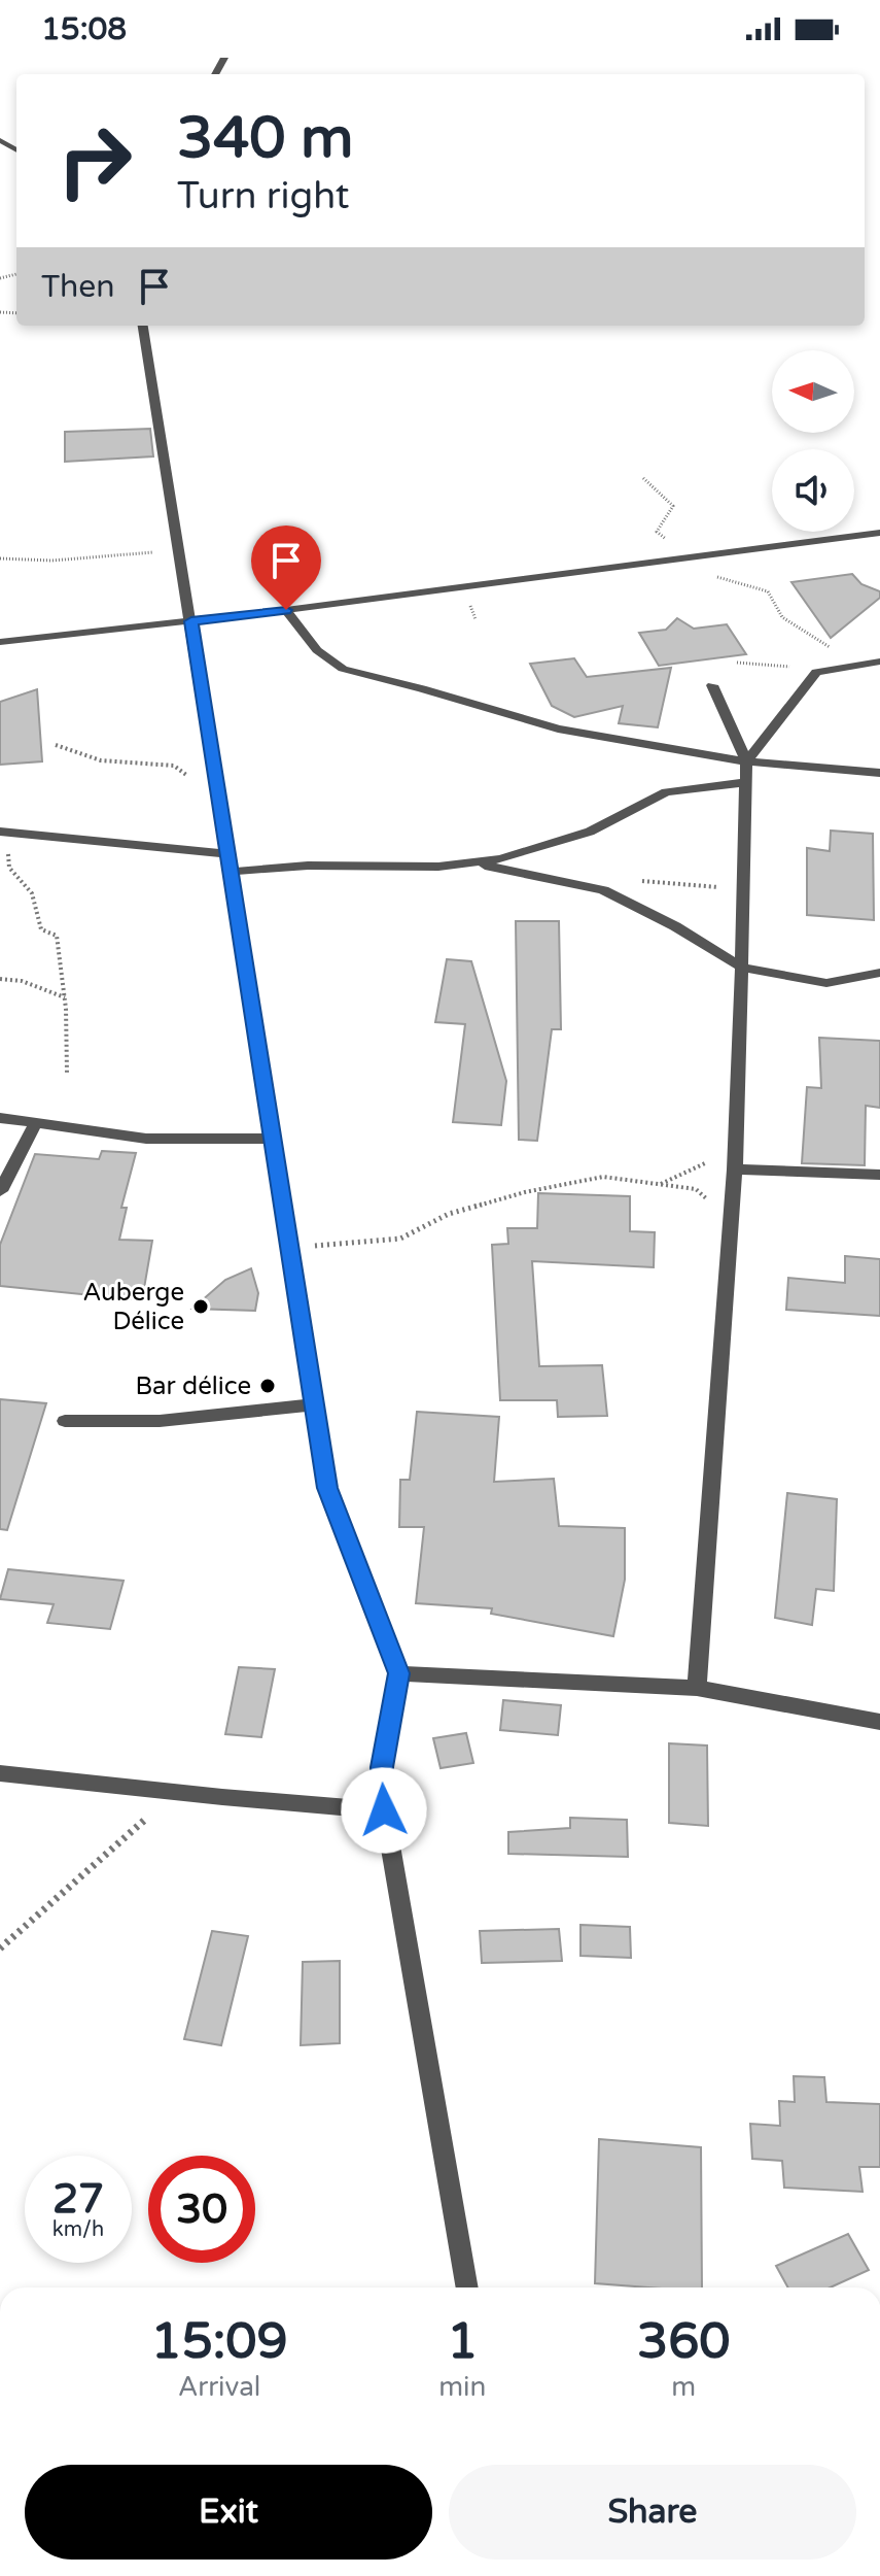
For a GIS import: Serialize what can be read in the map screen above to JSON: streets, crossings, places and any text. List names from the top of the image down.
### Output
{
  "places": ["Auberge Délice", "Bar délice"],
  "north": "left",
  "page": {
    "status": "15:08",
    "turn": ["340 m", "Turn right"],
    "then": "Then",
    "speed": "27 km/h",
    "limit": "30",
    "eta": [
      "15:09",
      "Arrival",
      "1",
      "min",
      "360",
      "m"
    ],
    "buttons": ["Exit", "Share"]
  }
}
